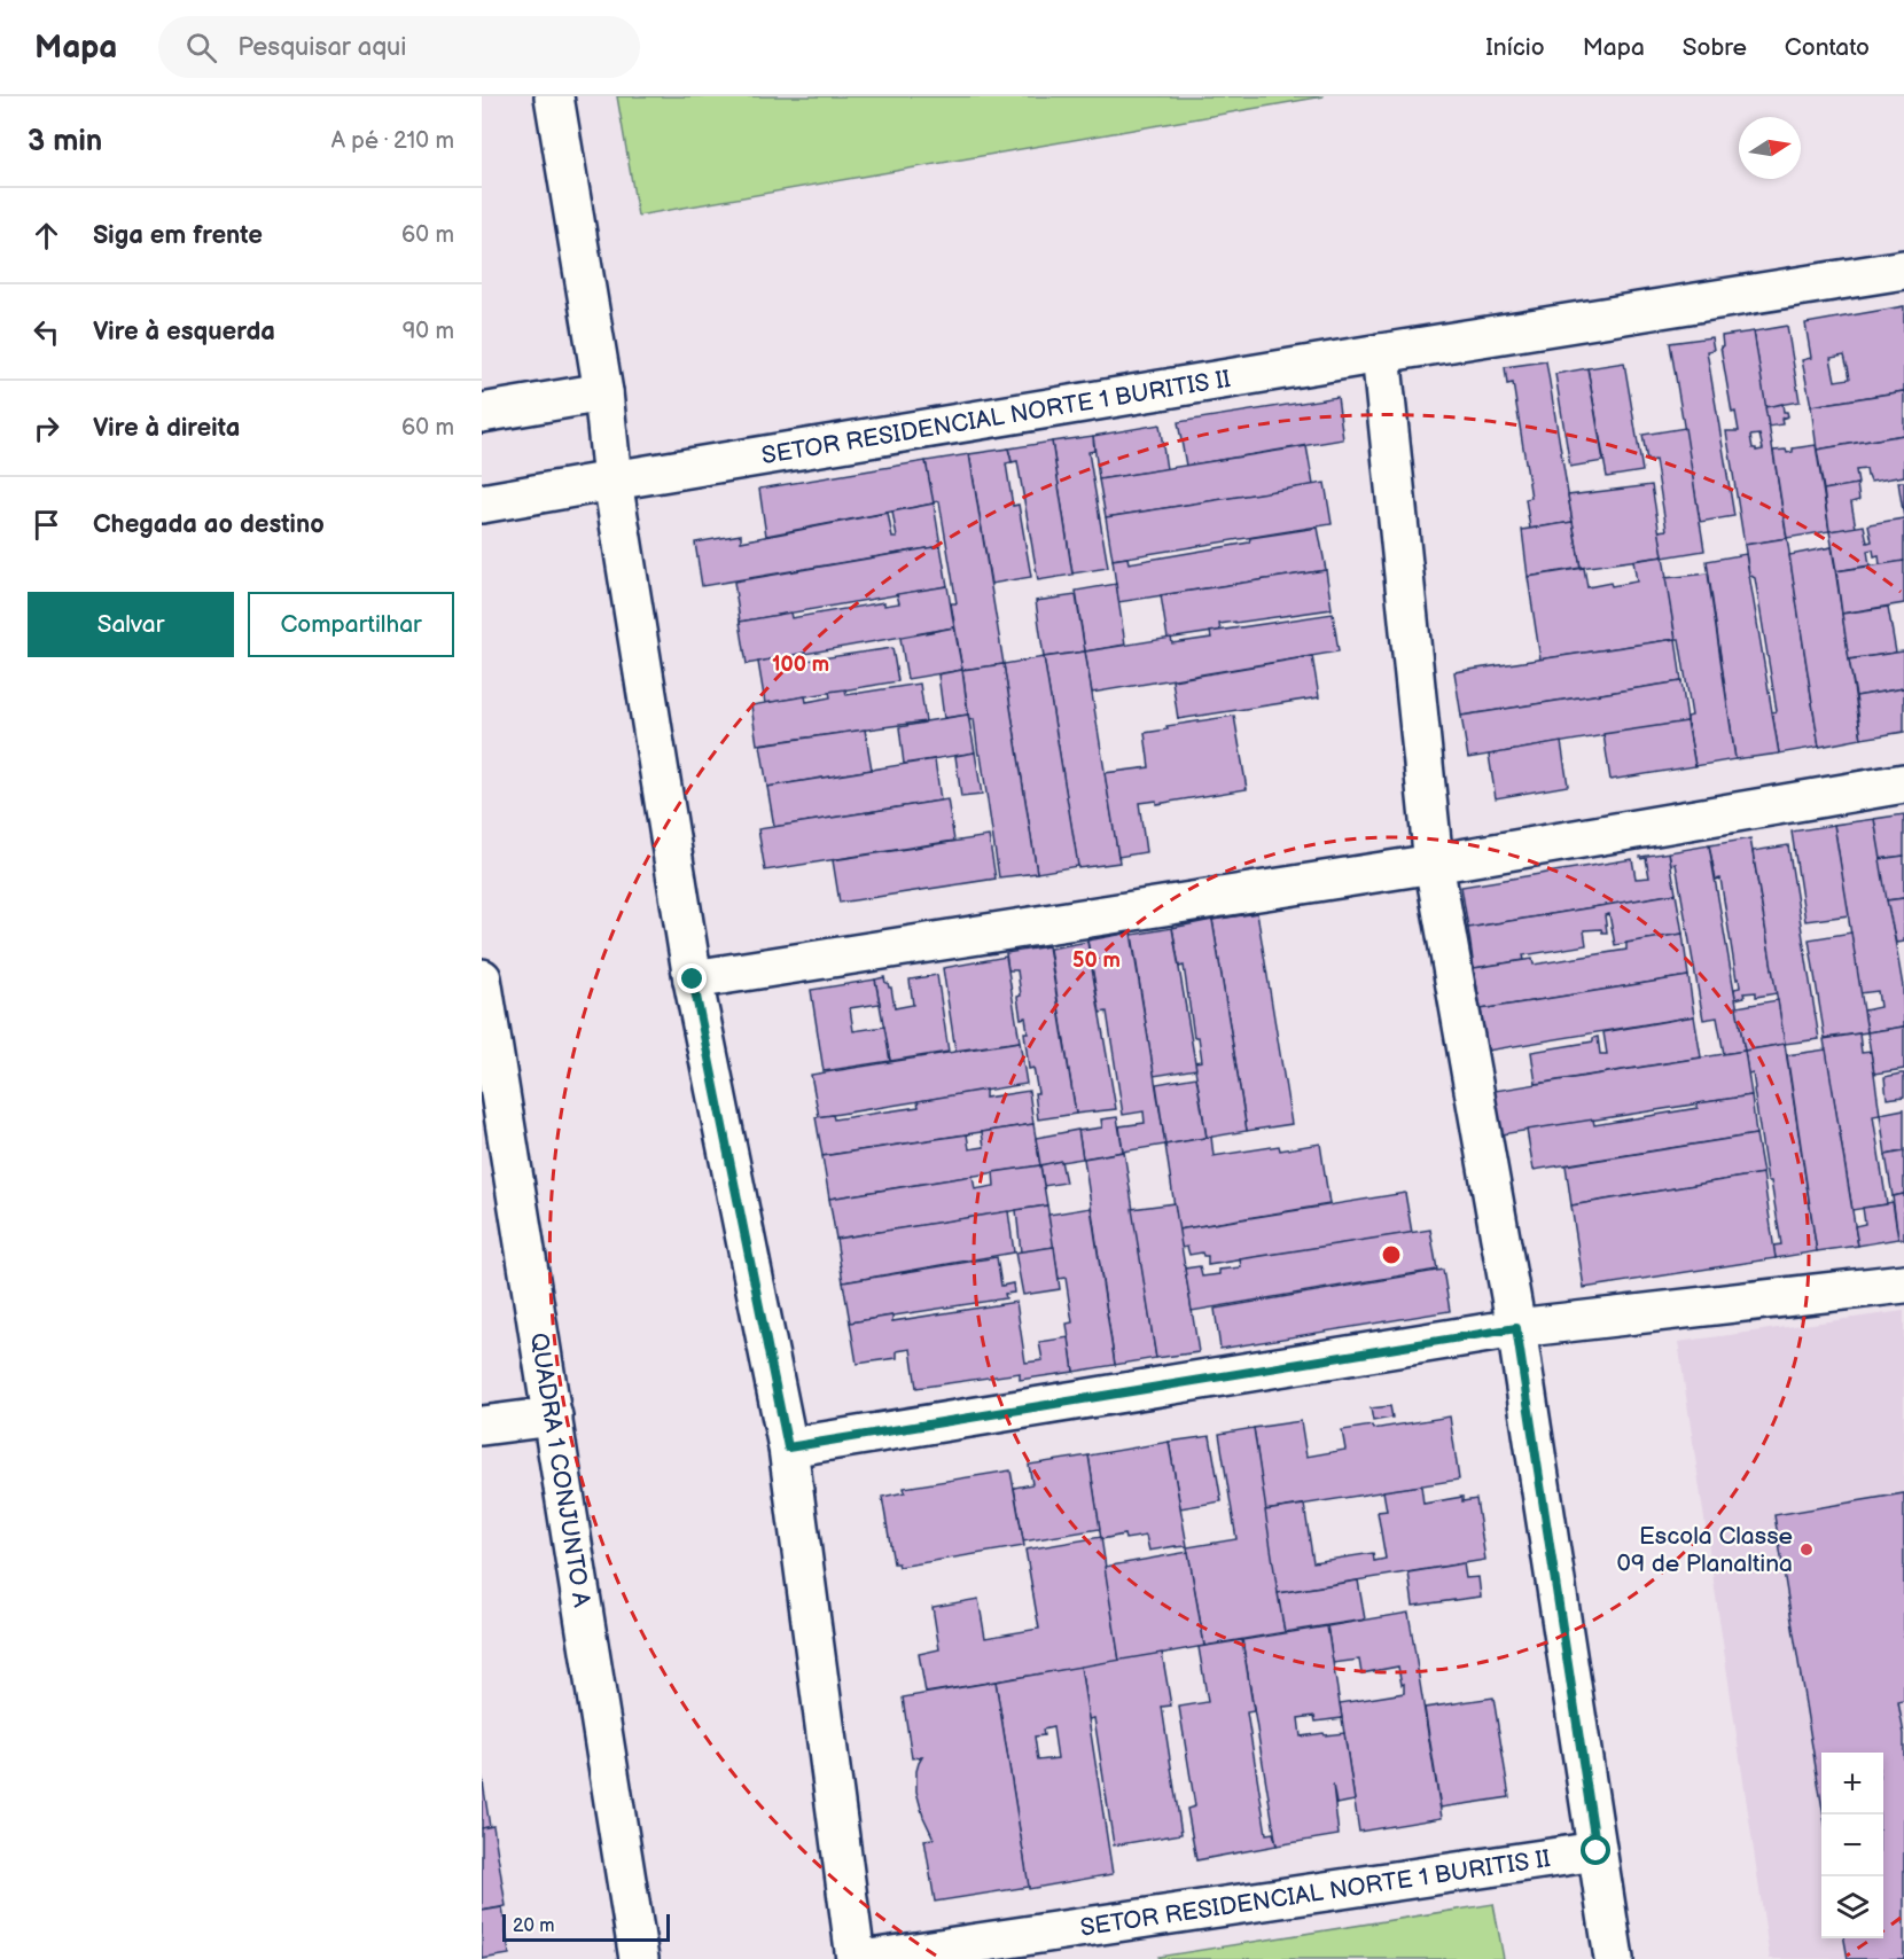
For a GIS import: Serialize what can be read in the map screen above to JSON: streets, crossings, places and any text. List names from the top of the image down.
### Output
{
  "streets": {
    "street": ["SETOR RESIDENCIAL NORTE 1 BURITIS II", "QUADRA 1 CONJUNTO A"]
  },
  "places": ["Escola Classe 09 de Planaltina"],
  "scale_bar": "20 m",
  "north": "right",
  "page": {
    "header": "Mapa",
    "search": "Pesquisar aqui",
    "nav": [
      "Início",
      "Mapa",
      "Sobre",
      "Contato"
    ],
    "heading": ["3 min", "A pé · 210 m"],
    "list": [
      ["Siga em frente", "60 m"],
      ["Vire à esquerda", "90 m"],
      ["Vire à direita", "60 m"],
      "Chegada ao destino"
    ],
    "buttons": ["Salvar", "Compartilhar"],
    "map_buttons": ["+", "−"],
    "scale": "20 m"
  },
  "rings": ["100 m", "50 m"]
}
